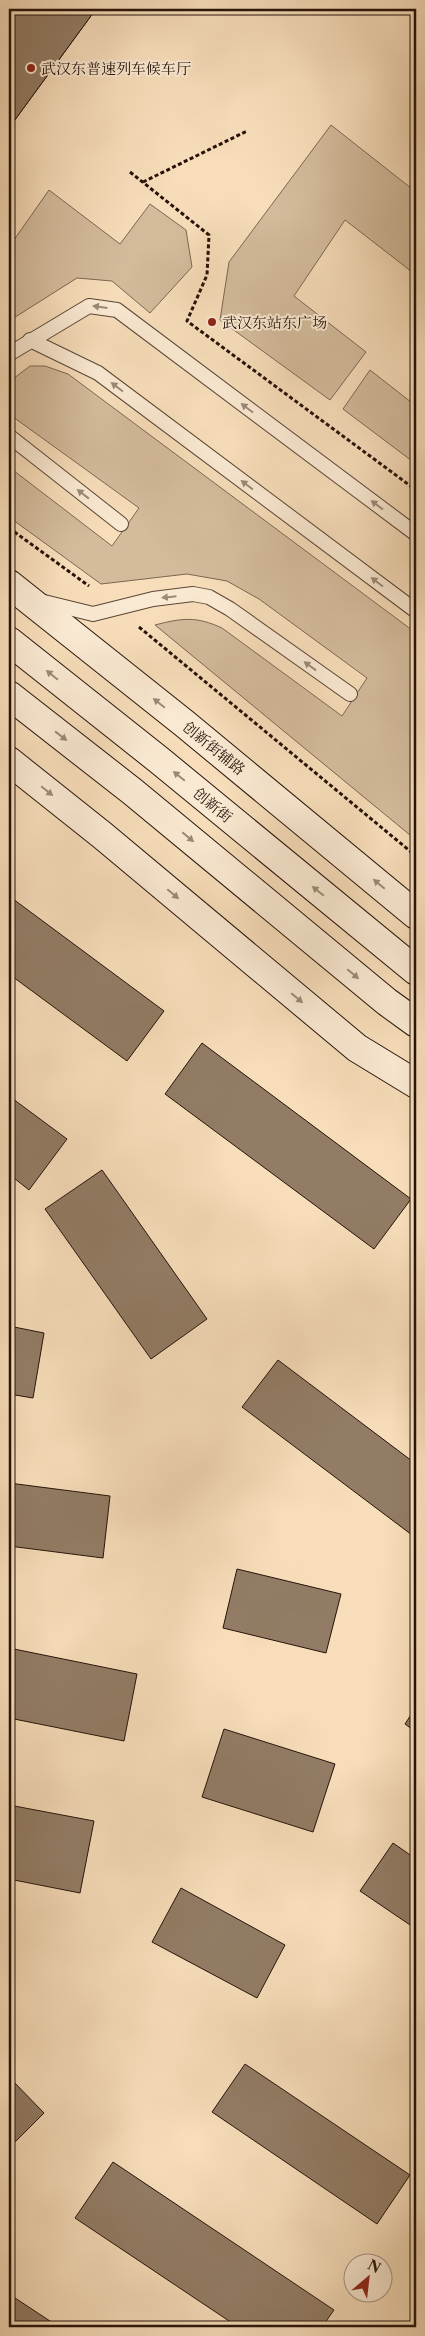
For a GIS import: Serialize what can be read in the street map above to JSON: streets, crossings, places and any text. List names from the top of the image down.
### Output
{
  "streets": {
    "main road": ["创新街辅路", "创新街"]
  },
  "places": ["武汉东普速列车候车厅", "武汉东站东广场"],
  "north": "top right"
}
